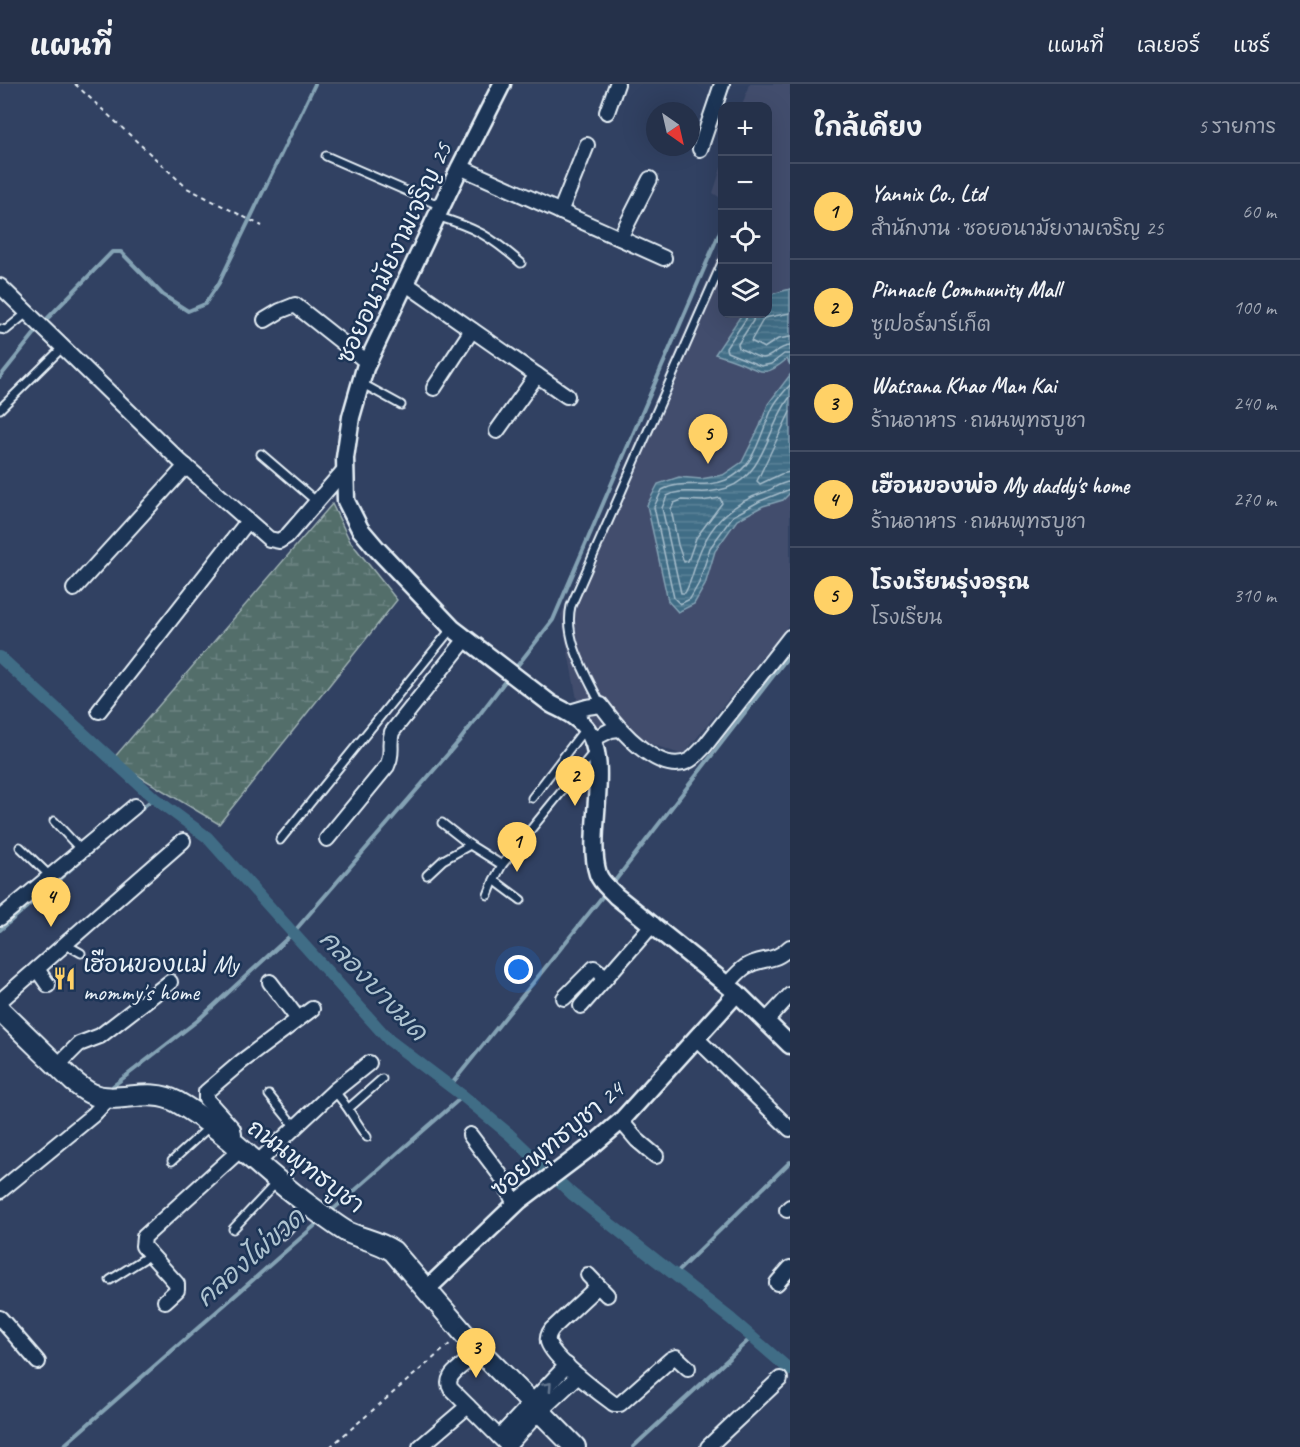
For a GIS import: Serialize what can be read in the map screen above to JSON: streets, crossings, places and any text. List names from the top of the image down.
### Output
{
  "streets": {
    "main road": ["ถนนพุทธบูชา"],
    "street": ["ซอยอนามัยงามเจริญ 25", "ซอยพุทธบูชา 24"]
  },
  "crossings": [
    ["ซอยพุทธบูชา 24", "ถนนพุทธบูชา"]
  ],
  "water": ["คลองบางมด", "คลองไผ่ขวด"],
  "places": {
    "restaurant": ["เฮือนของแม่ My mommy's home"]
  },
  "north": "bottom right",
  "page": {
    "header": "แผนที่",
    "nav": ["แผนที่", "เลเยอร์", "แชร์"],
    "heading": ["ใกล้เคียง", "5 รายการ"],
    "map_buttons": ["+", "−"],
    "list": [
      {
        "mark": "1",
        "name": "Yannix Co., Ltd",
        "note": "สำนักงาน · ซอยอนามัยงามเจริญ 25",
        "value": "60 m"
      },
      {
        "mark": "2",
        "name": "Pinnacle Community Mall",
        "note": "ซูเปอร์มาร์เก็ต",
        "value": "100 m"
      },
      {
        "mark": "3",
        "name": "Watsana Khao Man Kai",
        "note": "ร้านอาหาร · ถนนพุทธบูชา",
        "value": "240 m"
      },
      {
        "mark": "4",
        "name": "เฮือนของพ่อ My daddy's home",
        "note": "ร้านอาหาร · ถนนพุทธบูชา",
        "value": "270 m"
      },
      {
        "mark": "5",
        "name": "โรงเรียนรุ่งอรุณ",
        "note": "โรงเรียน",
        "value": "310 m"
      }
    ],
    "pins": [
      "5",
      "2",
      "1",
      "4",
      "3"
    ]
  }
}
